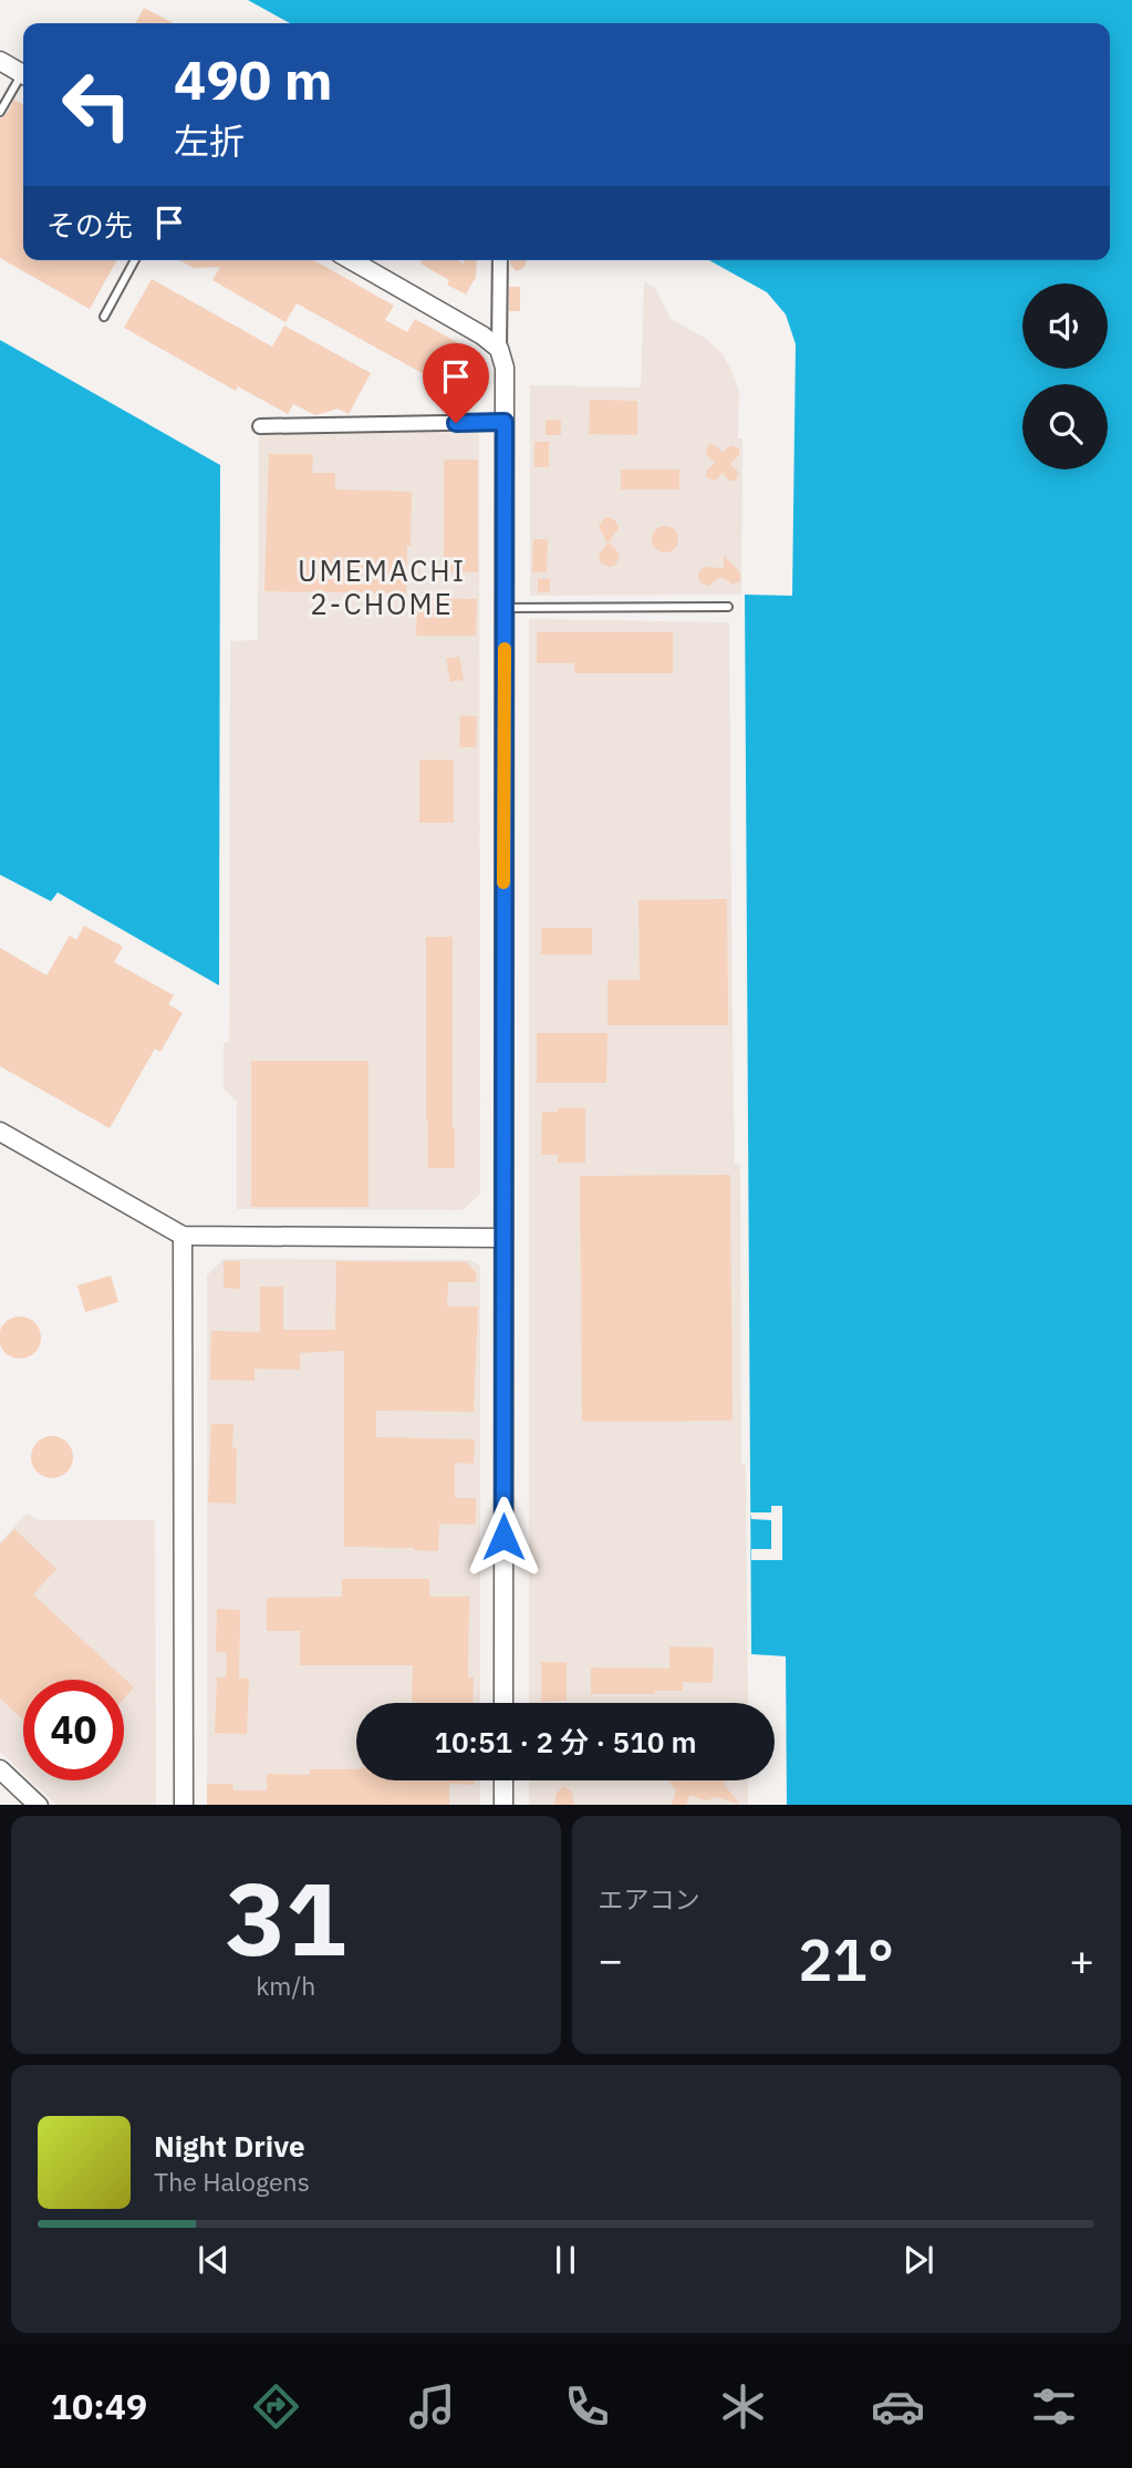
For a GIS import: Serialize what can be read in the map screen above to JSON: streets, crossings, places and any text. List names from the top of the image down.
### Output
{
  "districts": ["UMEMACHI 2-CHOME"],
  "page": {
    "turn": ["490 m", "左折"],
    "then": "その先",
    "limit": "40",
    "trip": "10:51 · 2 分 · 510 m",
    "tile": [
      ["31", "km/h"],
      "エアコン"
    ],
    "heat": ["−", "21°", "+"],
    "song": ["Night Drive", "The Halogens"],
    "tabs": "10:49"
  }
}
